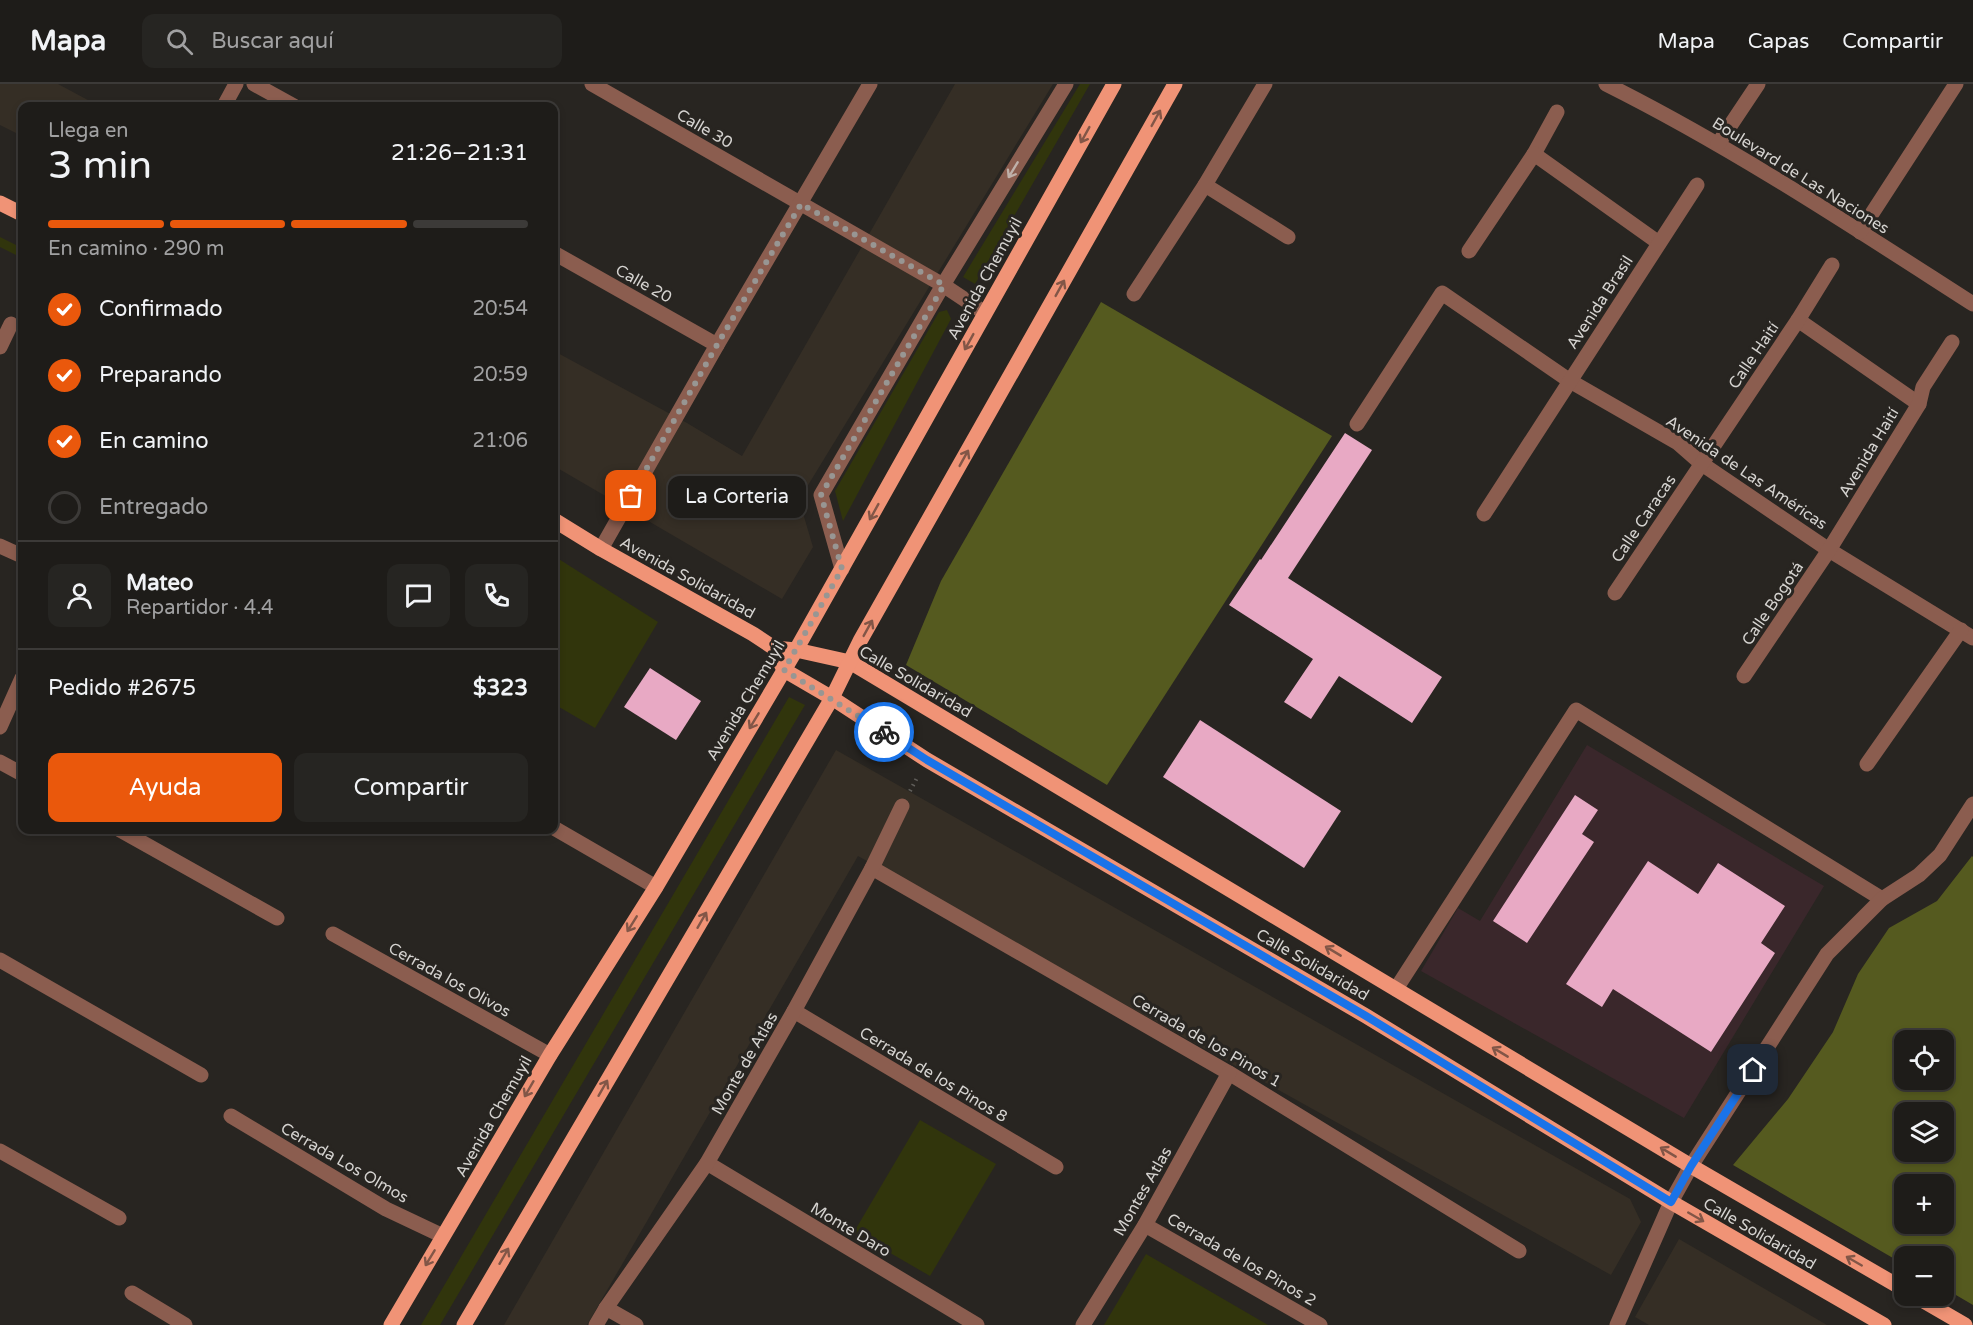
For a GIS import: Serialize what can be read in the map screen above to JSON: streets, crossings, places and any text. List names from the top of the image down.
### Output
{
  "streets": {
    "main road": ["Avenida Chemuyil", "Avenida Solidaridad", "Calle Solidaridad"],
    "street": [
      "Calle 30",
      "Boulevard de Las Naciones",
      "Calle 20",
      "Avenida Brasil",
      "Calle Haití",
      "Avenida Haití",
      "Avenida de Las Américas",
      "Calle Caracas",
      "Calle Bogotá",
      "Cerrada los Olivos",
      "Cerrada de los Pinos 1",
      "Monte de Atlas",
      "Cerrada de los Pinos 8",
      "Cerrada Los Olmos",
      "Montes Atlas",
      "Monte Daro",
      "Cerrada de los Pinos 2"
    ]
  },
  "crossings": [
    ["Calle 30", "Avenida Chemuyil"],
    ["Avenida Chemuyil", "Calle Solidaridad"],
    ["Avenida Chemuyil", "Cerrada los Olivos"],
    ["Avenida Chemuyil", "Cerrada Los Olmos"],
    ["Avenida Brasil", "Avenida de Las Américas"],
    ["Calle Haití", "Avenida Haití"],
    ["Calle Haití", "Avenida de Las Américas"],
    ["Calle Haití", "Calle Caracas"],
    ["Avenida Haití", "Avenida de Las Américas"],
    ["Avenida Haití", "Calle Bogotá"],
    ["Avenida de Las Américas", "Calle Caracas"],
    ["Avenida de Las Américas", "Calle Bogotá"],
    ["Avenida Solidaridad", "Calle Solidaridad"],
    ["Cerrada de los Pinos 1", "Monte de Atlas"],
    ["Cerrada de los Pinos 1", "Montes Atlas"],
    ["Monte de Atlas", "Cerrada de los Pinos 8"],
    ["Monte de Atlas", "Monte Daro"],
    ["Montes Atlas", "Cerrada de los Pinos 2"]
  ],
  "places": ["La Corteria"],
  "page": {
    "header": "Mapa",
    "search": "Buscar aquí",
    "nav": ["Mapa", "Capas", "Compartir"],
    "heading": ["3 min", "Llega en", "21:26–21:31"],
    "panel": [
      "Mateo",
      "Repartidor · 4.4",
      "Pedido #2675",
      "$323"
    ],
    "bar": "En camino · 290 m",
    "list": [
      ["Confirmado", "20:54"],
      ["Preparando", "20:59"],
      ["En camino", "21:06"],
      "Entregado"
    ],
    "bubble": "La Corteria",
    "buttons": ["Ayuda", "Compartir"],
    "map_buttons": ["+", "−"]
  }
}
